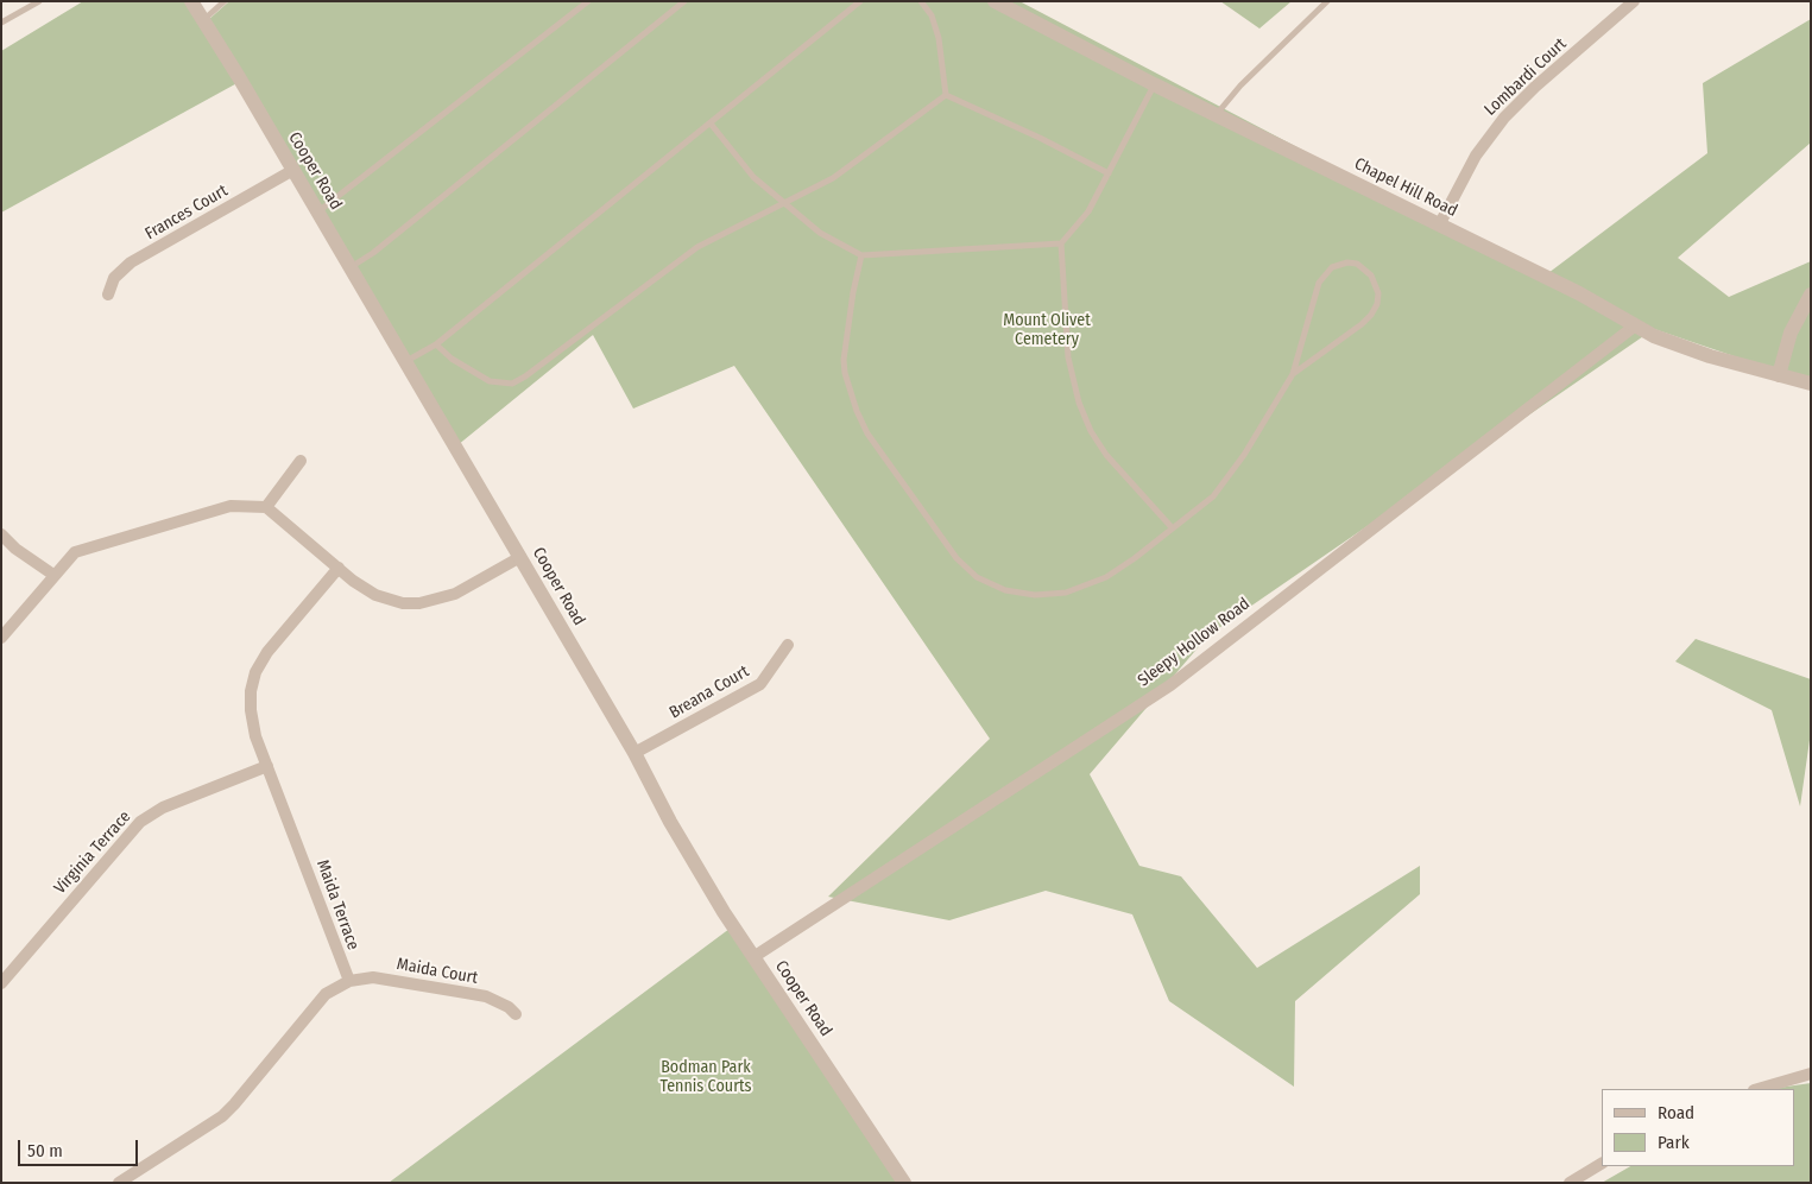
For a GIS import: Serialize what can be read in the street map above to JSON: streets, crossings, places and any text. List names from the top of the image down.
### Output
{
  "streets": {
    "street": [
      "Lombardi Court",
      "Cooper Road",
      "Chapel Hill Road",
      "Frances Court",
      "Sleepy Hollow Road",
      "Breana Court",
      "Virginia Terrace",
      "Maida Terrace",
      "Maida Court"
    ]
  },
  "crossings": [
    ["Lombardi Court", "Chapel Hill Road"],
    ["Cooper Road", "Frances Court"],
    ["Cooper Road", "Sleepy Hollow Road"],
    ["Cooper Road", "Breana Court"],
    ["Chapel Hill Road", "Sleepy Hollow Road"],
    ["Virginia Terrace", "Maida Terrace"],
    ["Maida Terrace", "Maida Court"]
  ],
  "parks": ["Mount Olivet Cemetery", "Bodman Park Tennis Courts"],
  "legend": ["Road", "Park"],
  "scale_bar": "50 m"
}
